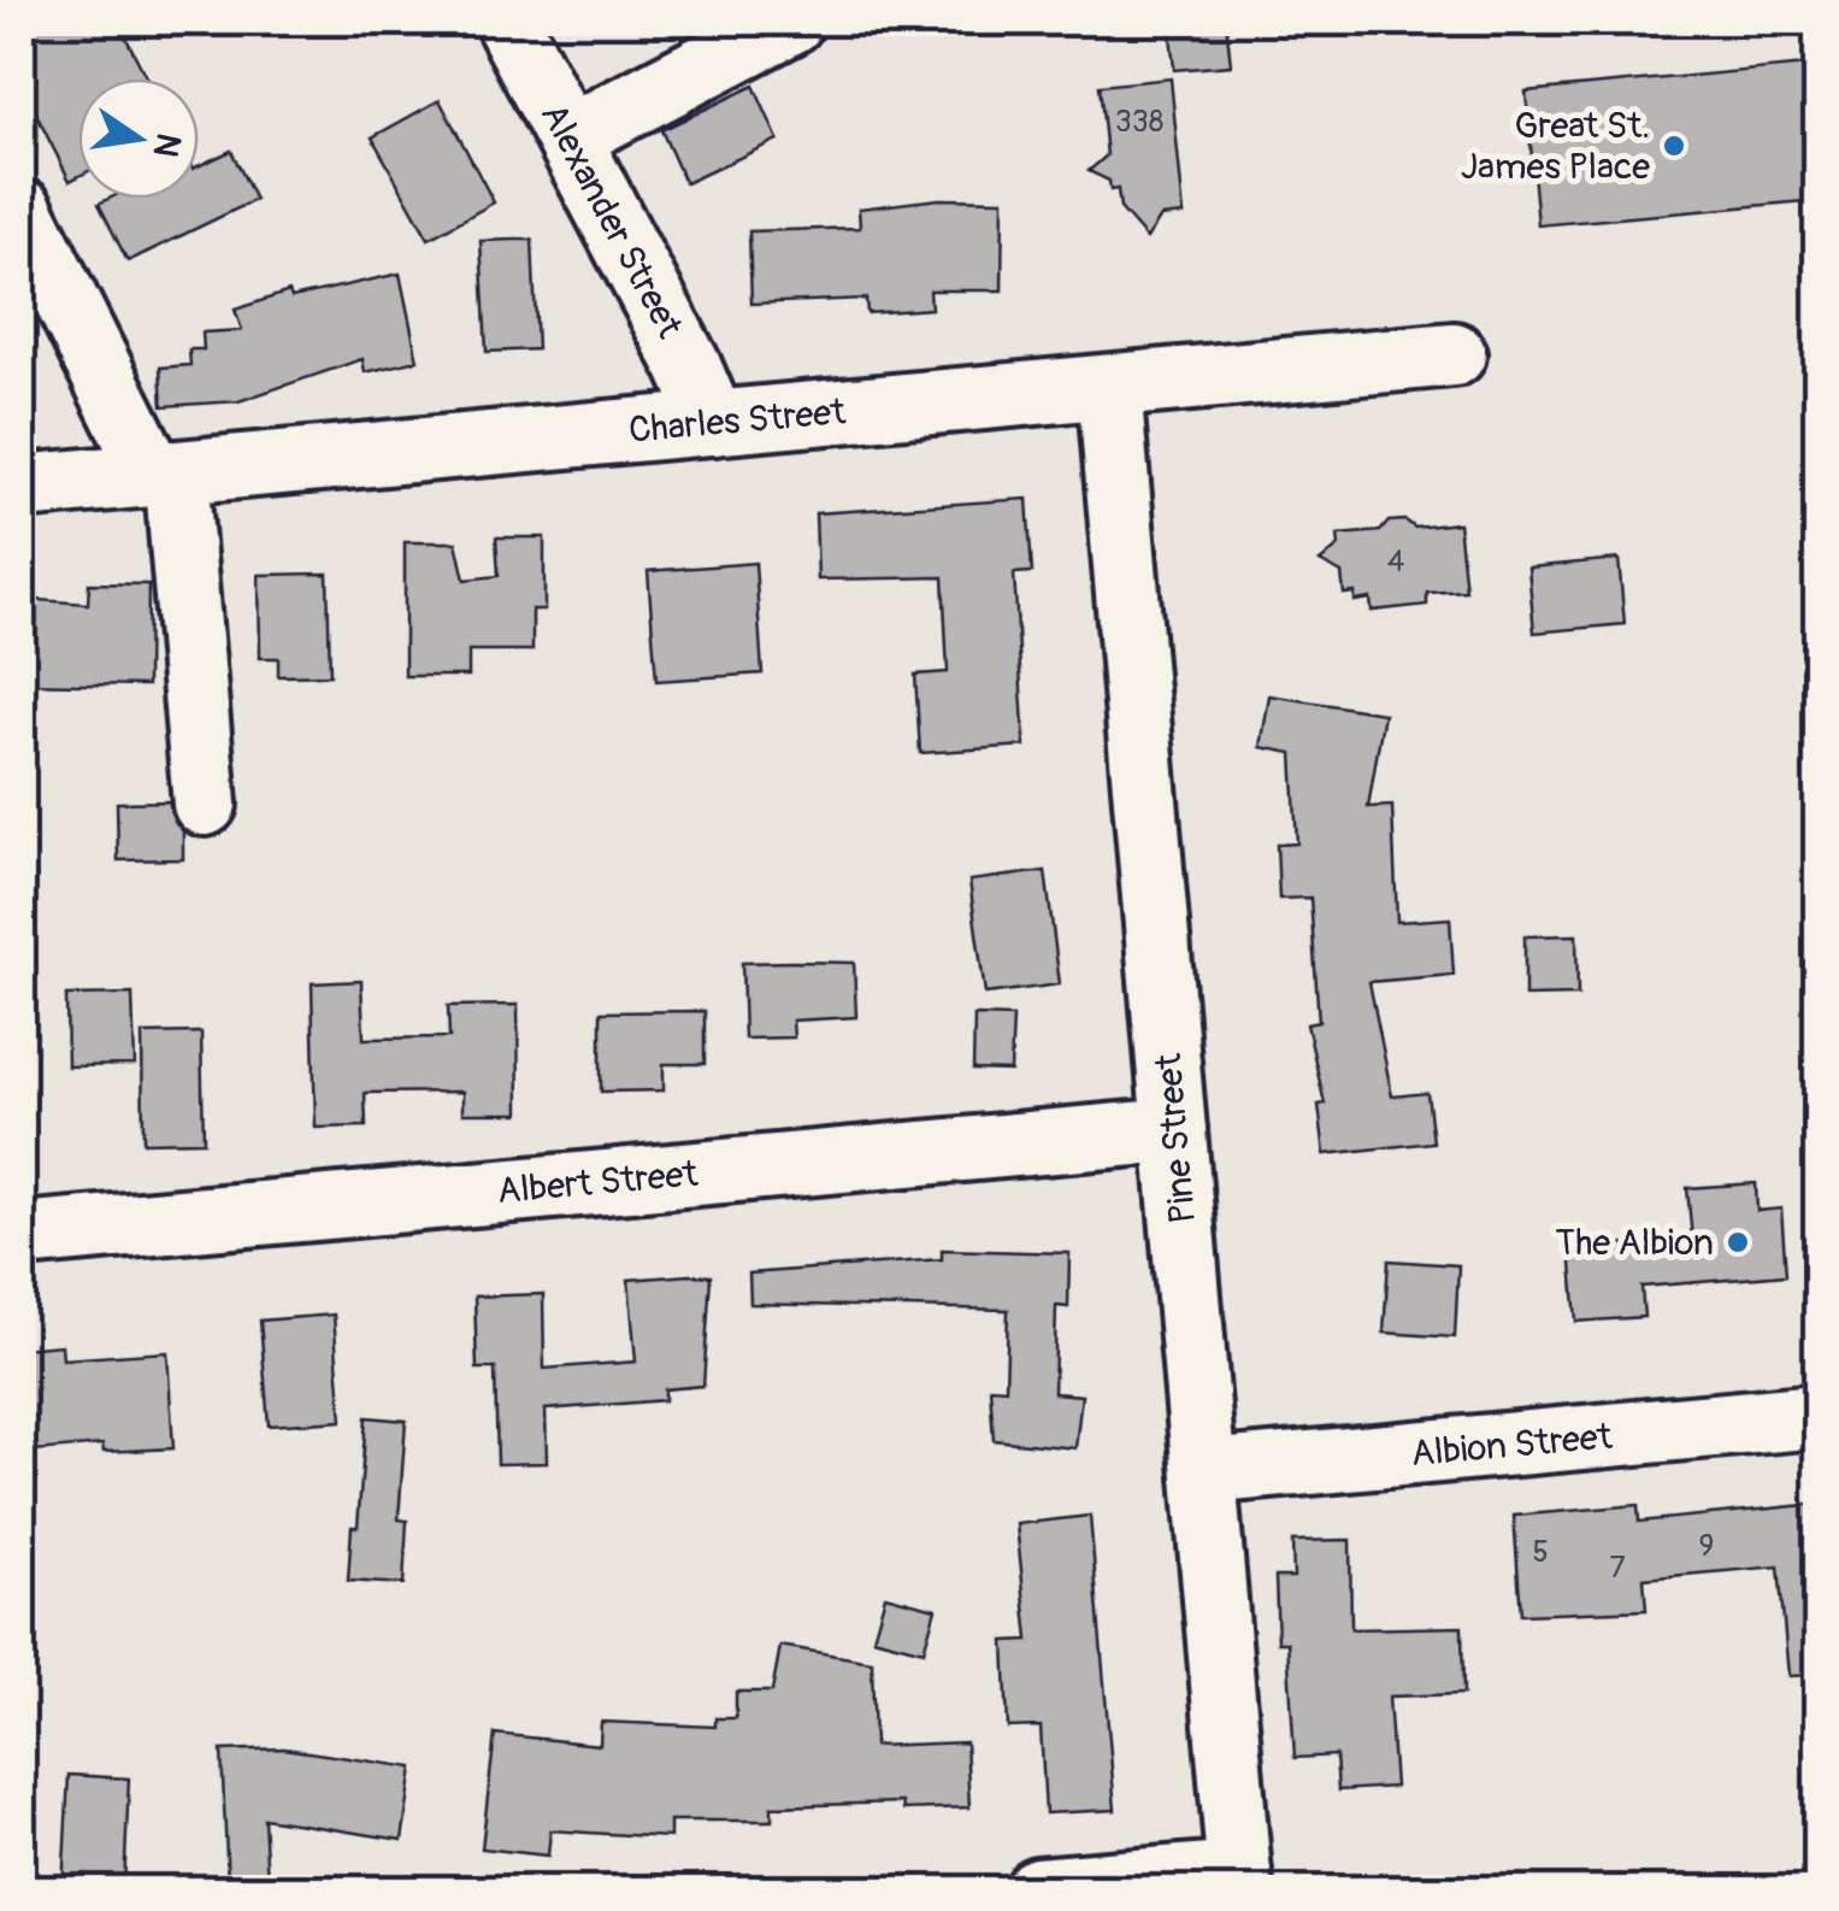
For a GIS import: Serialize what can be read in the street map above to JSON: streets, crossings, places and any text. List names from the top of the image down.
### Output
{
  "streets": {
    "street": [
      "Alexander Street",
      "Charles Street",
      "Pine Street",
      "Albert Street",
      "Albion Street"
    ]
  },
  "crossings": [
    ["Alexander Street", "Charles Street"],
    ["Charles Street", "Pine Street"],
    ["Pine Street", "Albert Street"],
    ["Pine Street", "Albion Street"]
  ],
  "places": ["Great St. James Place", "The Albion"],
  "house_numbers": [
    "338",
    "4",
    "9",
    "5",
    "7"
  ],
  "north": "right"
}
